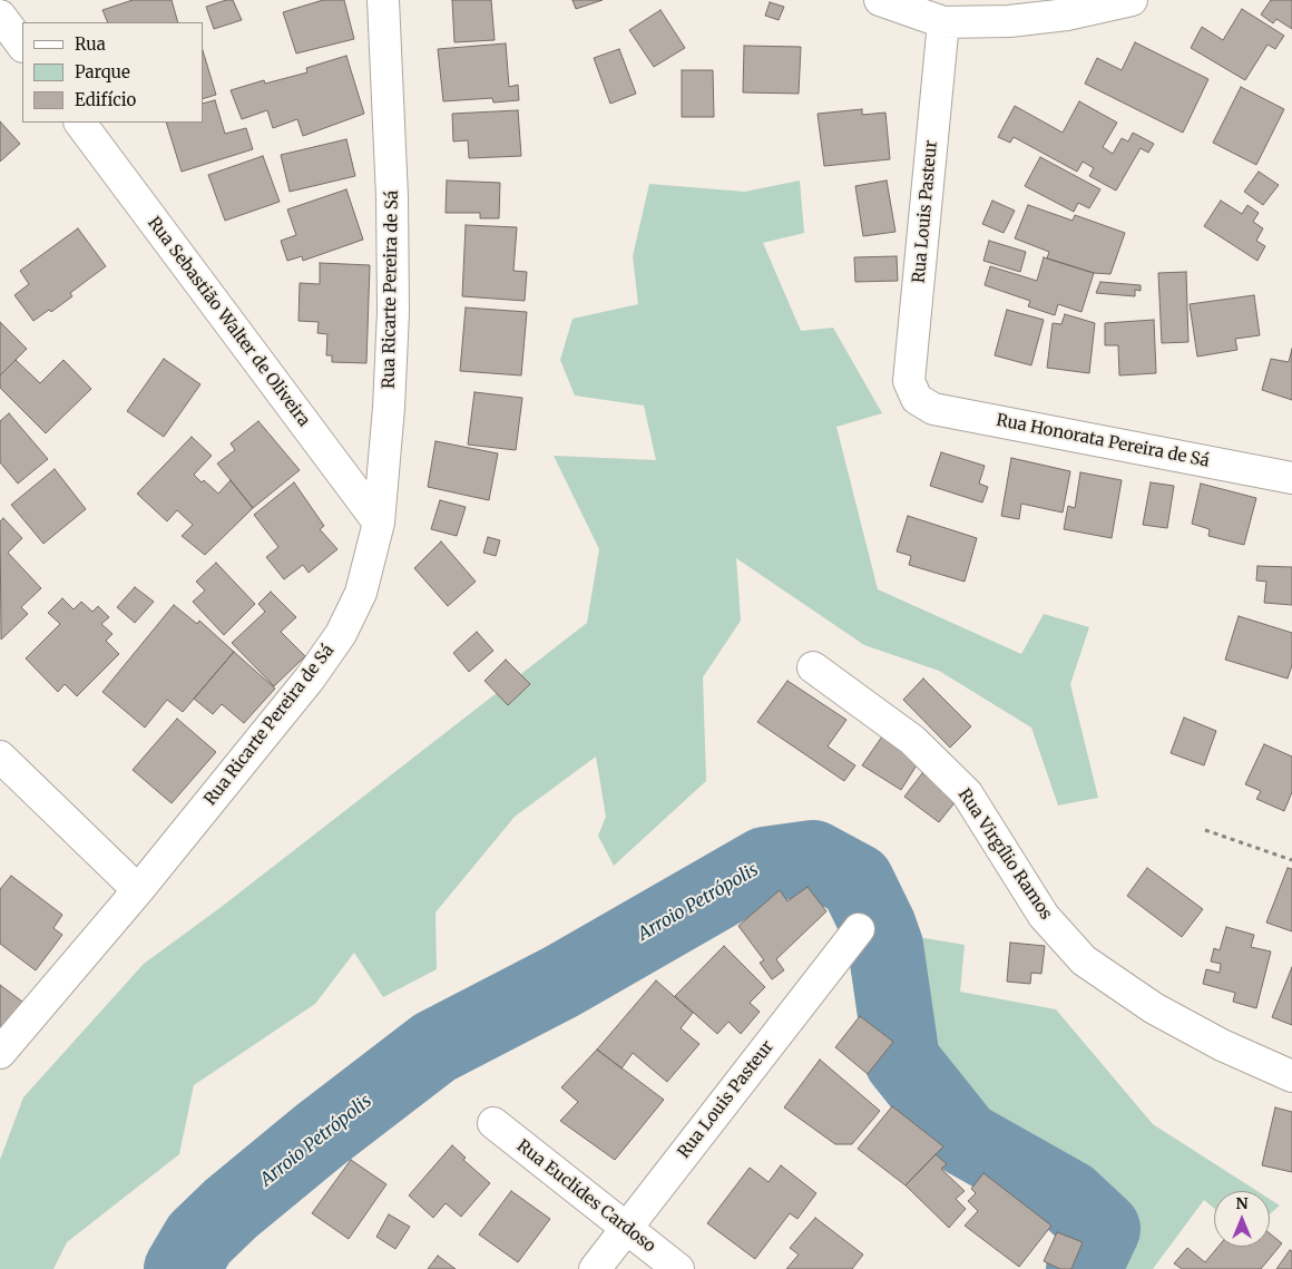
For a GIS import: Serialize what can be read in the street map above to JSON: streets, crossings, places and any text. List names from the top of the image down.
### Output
{
  "streets": {
    "street": [
      "Rua Louis Pasteur",
      "Rua Ricarte Pereira de Sá",
      "Rua Sebastião Walter de Oliveira",
      "Rua Honorata Pereira de Sá",
      "Rua Virgílio Ramos",
      "Rua Euclides Cardoso"
    ]
  },
  "crossings": [
    ["Rua Louis Pasteur", "Rua Honorata Pereira de Sá"],
    ["Rua Louis Pasteur", "Rua Euclides Cardoso"],
    ["Rua Ricarte Pereira de Sá", "Rua Sebastião Walter de Oliveira"]
  ],
  "water": ["Arroio Petrópolis"],
  "legend": ["Rua", "Parque", "Edifício"],
  "north": "top"
}
